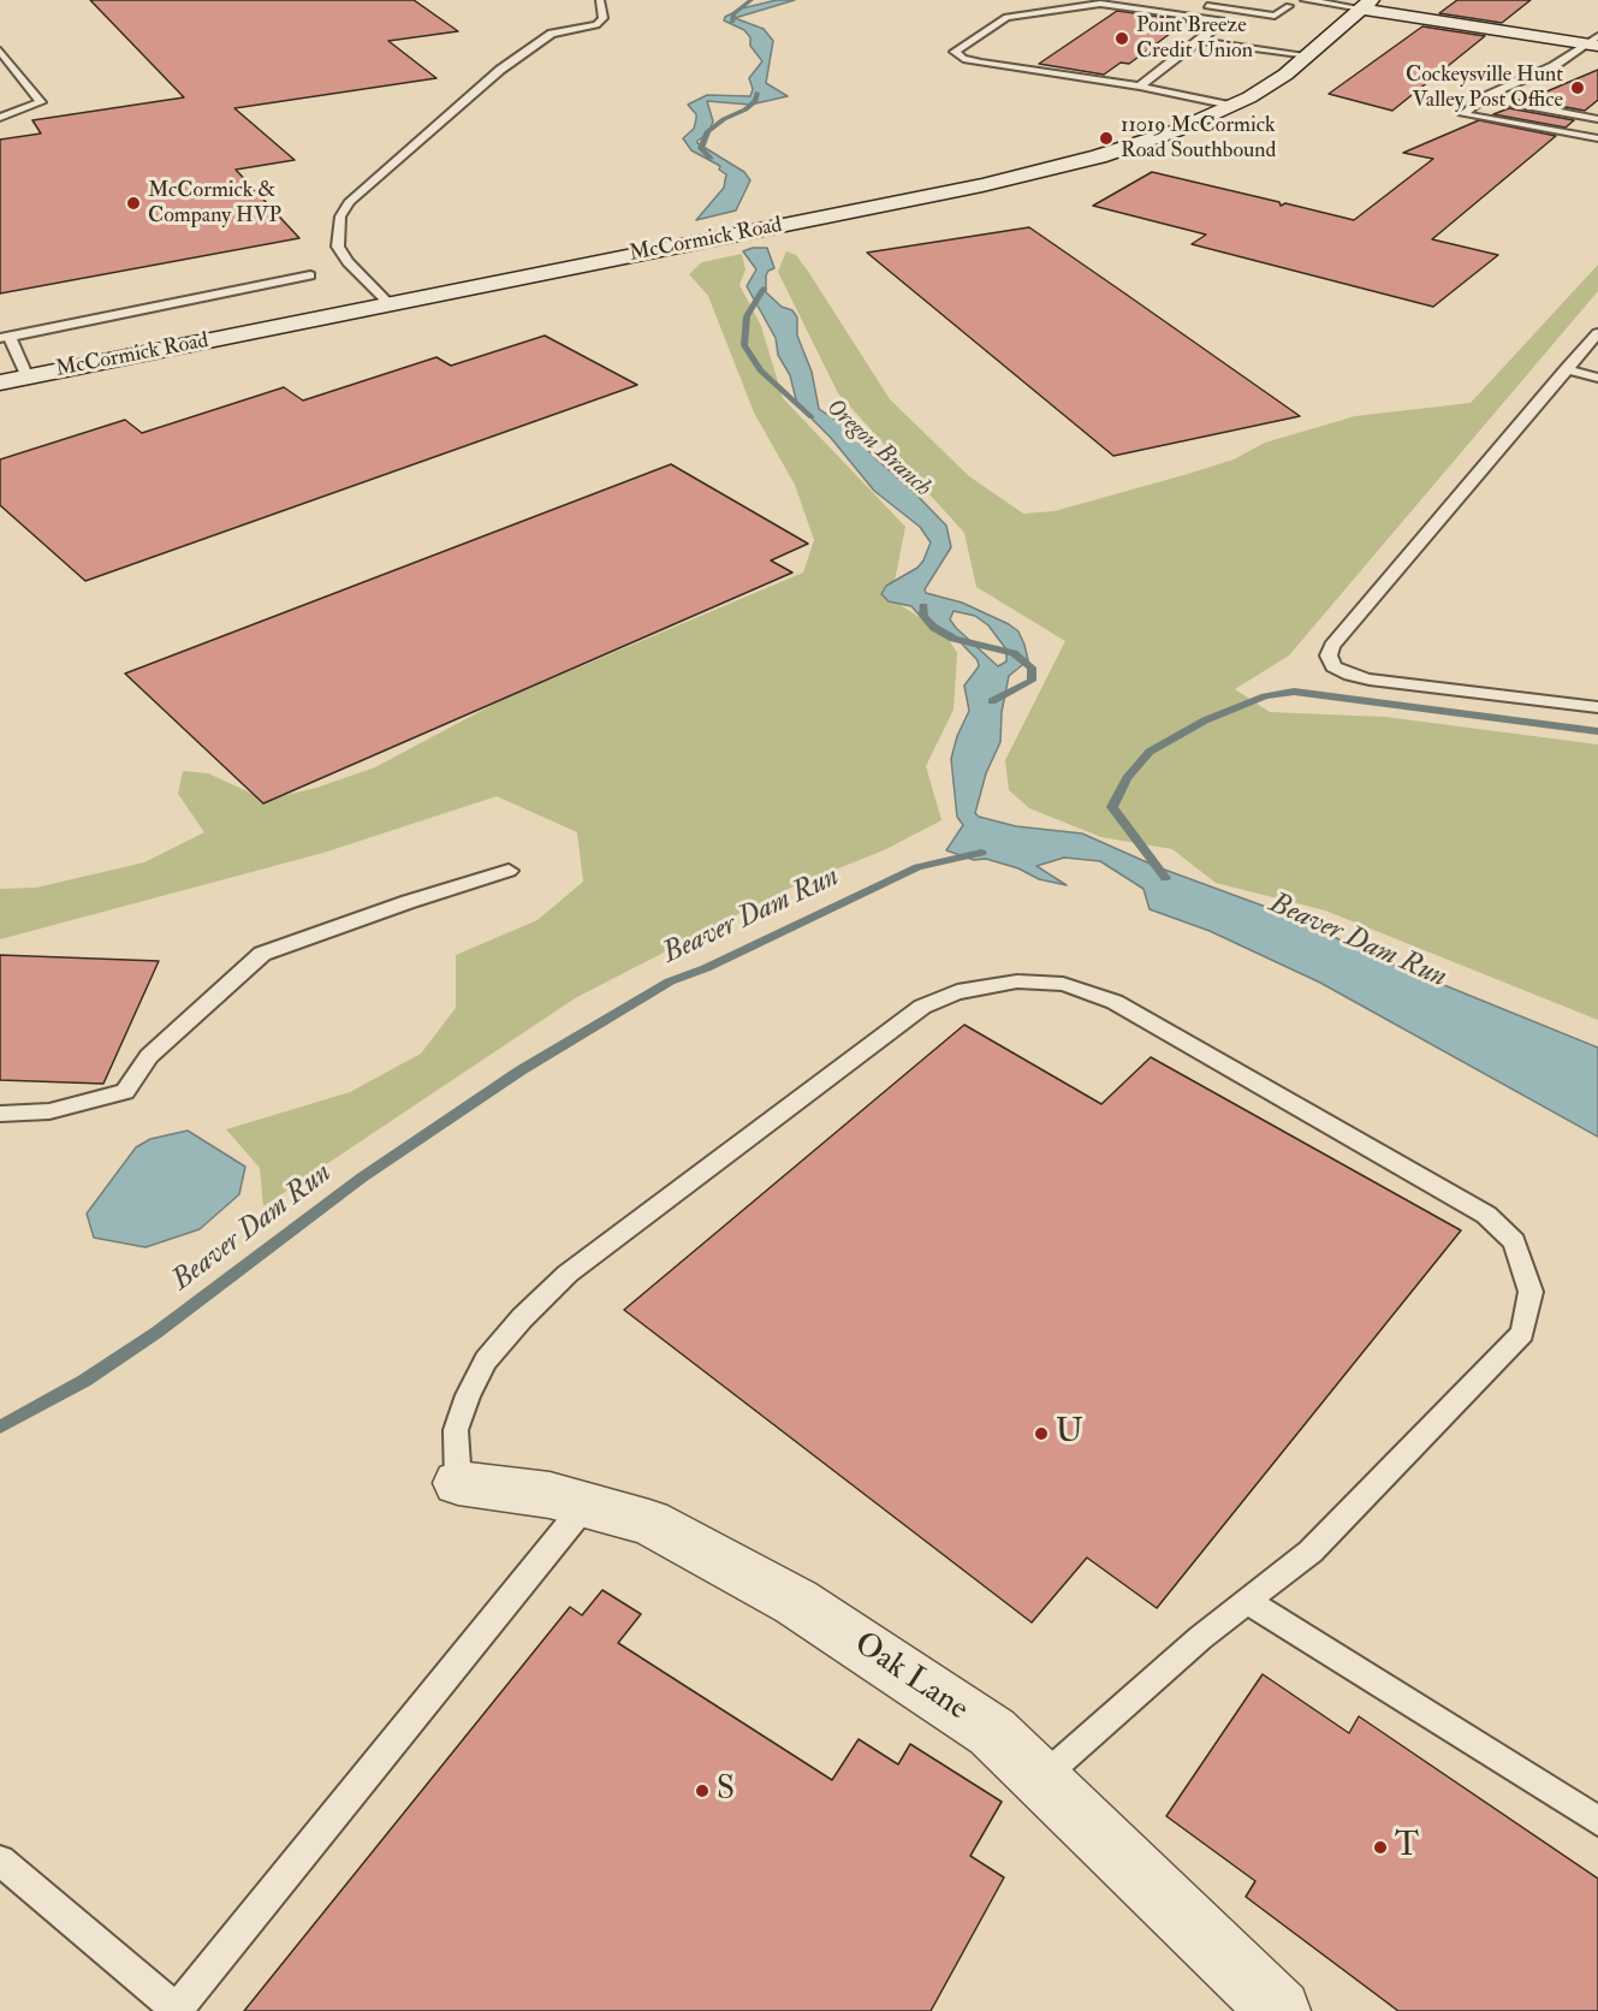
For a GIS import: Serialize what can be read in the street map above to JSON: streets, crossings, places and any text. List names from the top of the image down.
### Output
{
  "streets": {
    "main road": ["McCormick Road", "Oak Lane"]
  },
  "water": ["Oregon Branch", "Beaver Dam Run"],
  "places": [
    "Point Breeze Credit Union",
    "Cockeysville Hunt Valley Post Office",
    "11019 McCormick Road Southbound",
    "McCormick & Company HVP",
    "U",
    "S",
    "T"
  ]
}
